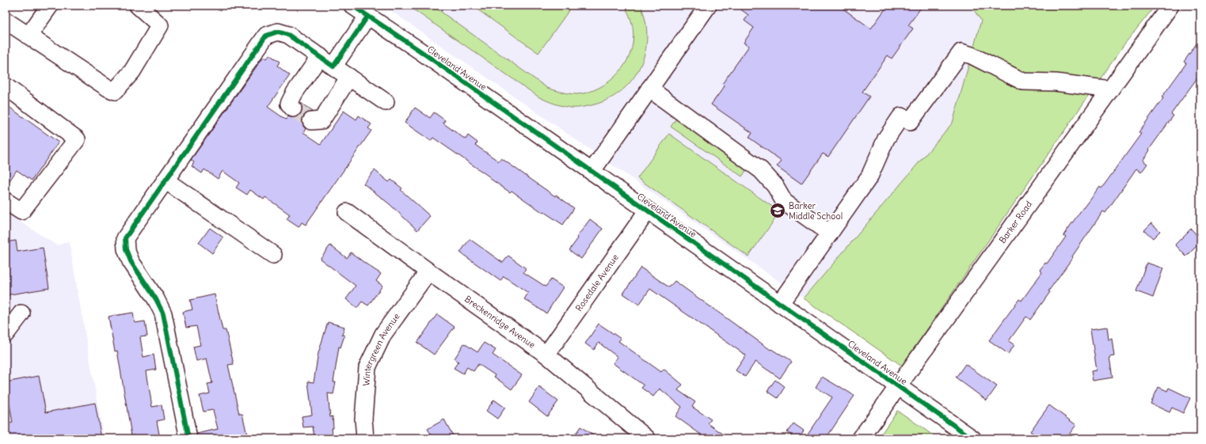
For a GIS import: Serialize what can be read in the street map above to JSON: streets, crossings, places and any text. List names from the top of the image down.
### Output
{
  "streets": {
    "street": [
      "Cleveland Avenue",
      "Barker Road",
      "Rosedale Avenue",
      "Breckenridge Avenue",
      "Wintergreen Avenue"
    ]
  },
  "crossings": [
    ["Cleveland Avenue", "Barker Road"],
    ["Cleveland Avenue", "Rosedale Avenue"],
    ["Rosedale Avenue", "Breckenridge Avenue"],
    ["Breckenridge Avenue", "Wintergreen Avenue"]
  ],
  "places": {
    "school or university": ["Barker Middle School"]
  }
}
